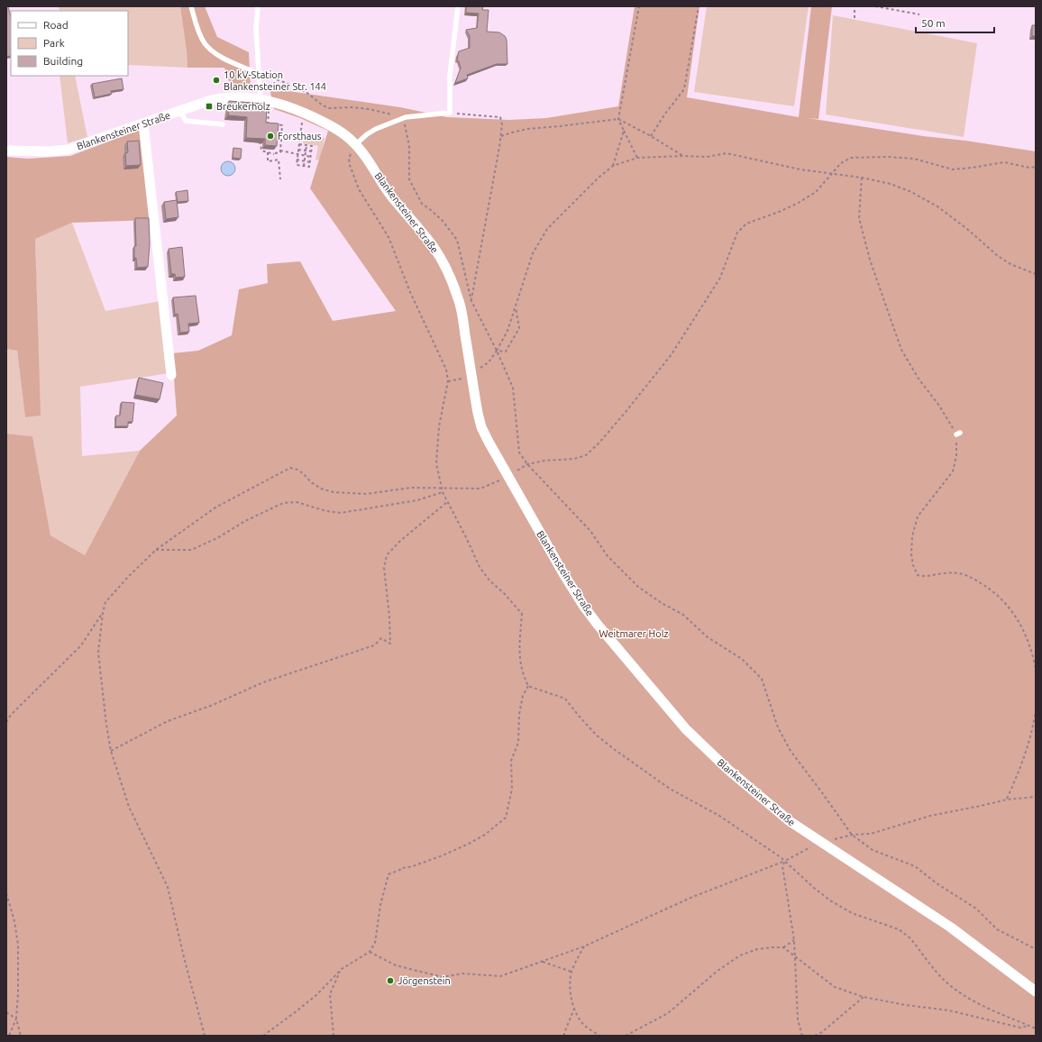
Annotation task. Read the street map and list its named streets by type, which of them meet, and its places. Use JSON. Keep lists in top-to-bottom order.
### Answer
{
  "streets": {
    "street": ["Blankensteiner Straße"]
  },
  "parks": ["Weitmarer Holz"],
  "places": {
    "other": ["10 kV-Station Blankensteiner Str. 144", "Forsthaus", "Jörgenstein"],
    "transit": ["Breukerholz"]
  },
  "legend": ["Road", "Park", "Building"],
  "scale_bar": "50 m"
}
